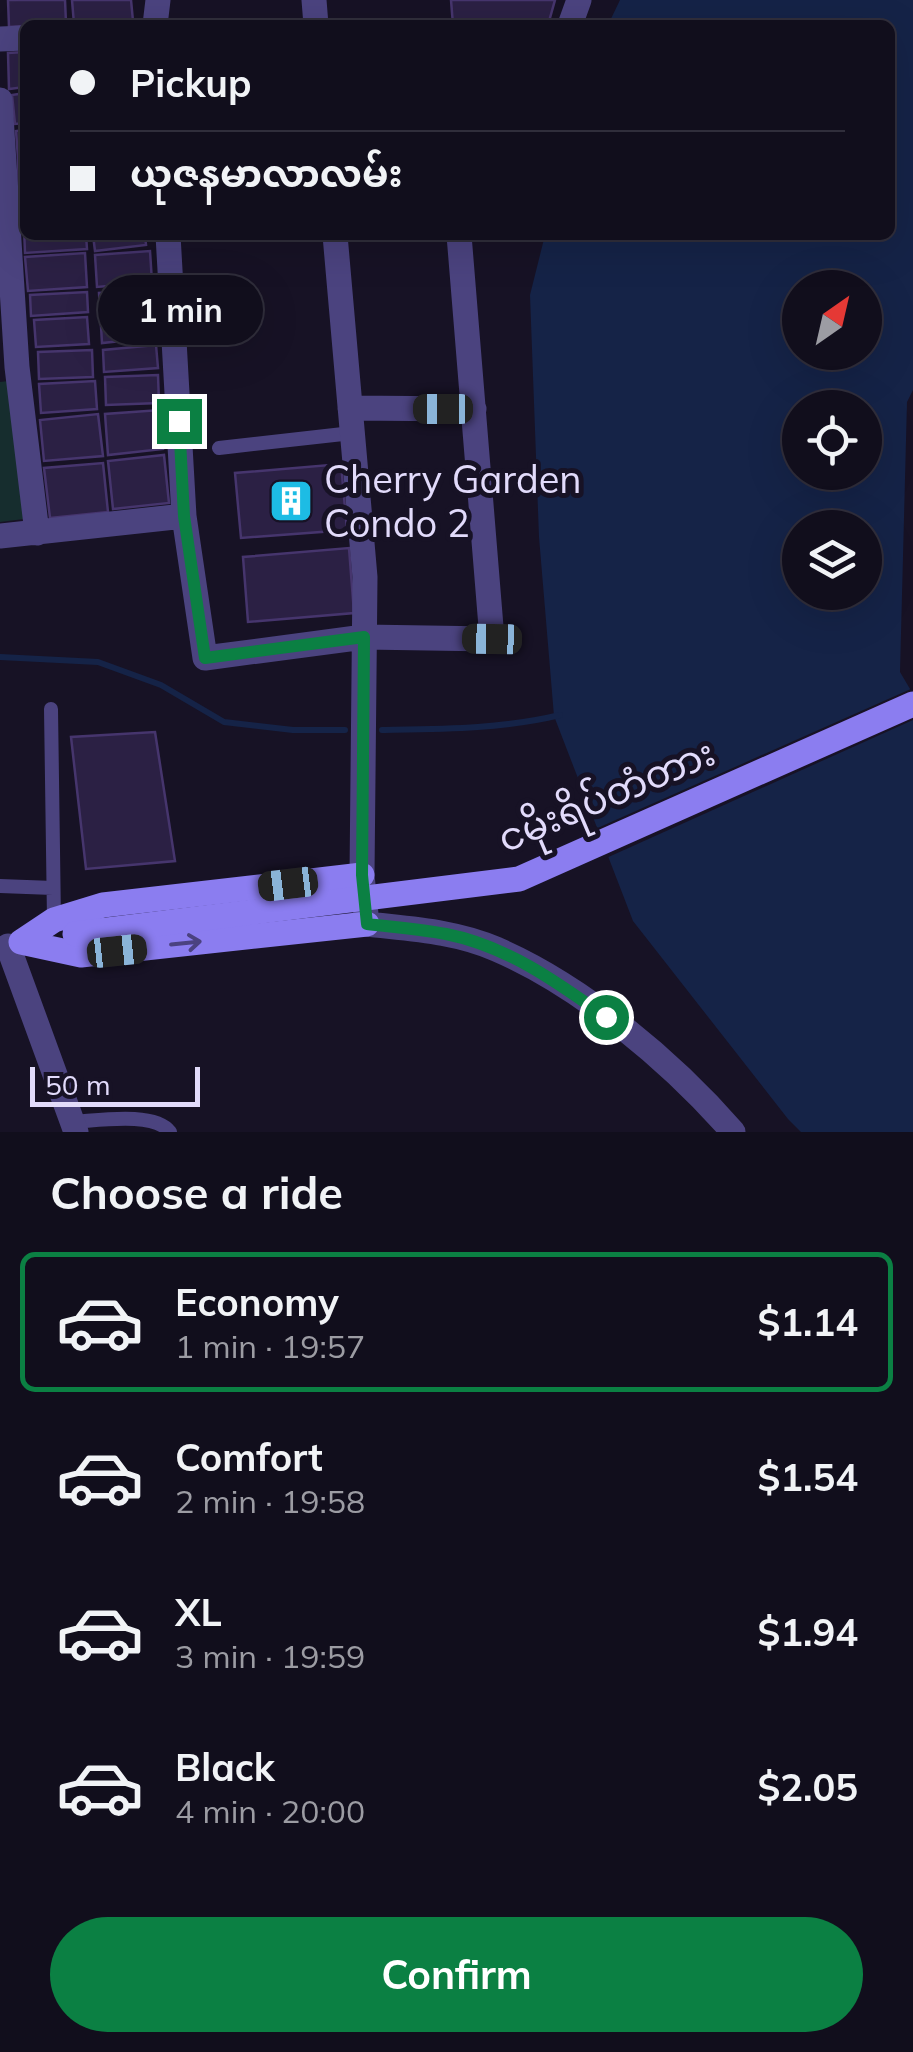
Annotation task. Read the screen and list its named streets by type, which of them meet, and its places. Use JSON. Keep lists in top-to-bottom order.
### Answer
{
  "streets": {
    "main road": ["ငမိုးရိပ်တံတား"]
  },
  "places": {
    "building": ["Cherry Garden Condo 2"]
  },
  "scale_bar": "50 m",
  "north": "top right",
  "page": {
    "banner": ["Pickup", "ယုဇနမာလာလမ်း"],
    "bubble": "1 min",
    "scale": "50 m",
    "heading": "Choose a ride",
    "list": [
      {
        "name": "Economy",
        "note": "1 min · 19:57",
        "value": "$1.14"
      },
      {
        "name": "Comfort",
        "note": "2 min · 19:58",
        "value": "$1.54"
      },
      {
        "name": "XL",
        "note": "3 min · 19:59",
        "value": "$1.94"
      },
      {
        "name": "Black",
        "note": "4 min · 20:00",
        "value": "$2.05"
      }
    ],
    "buttons": "Confirm"
  }
}
